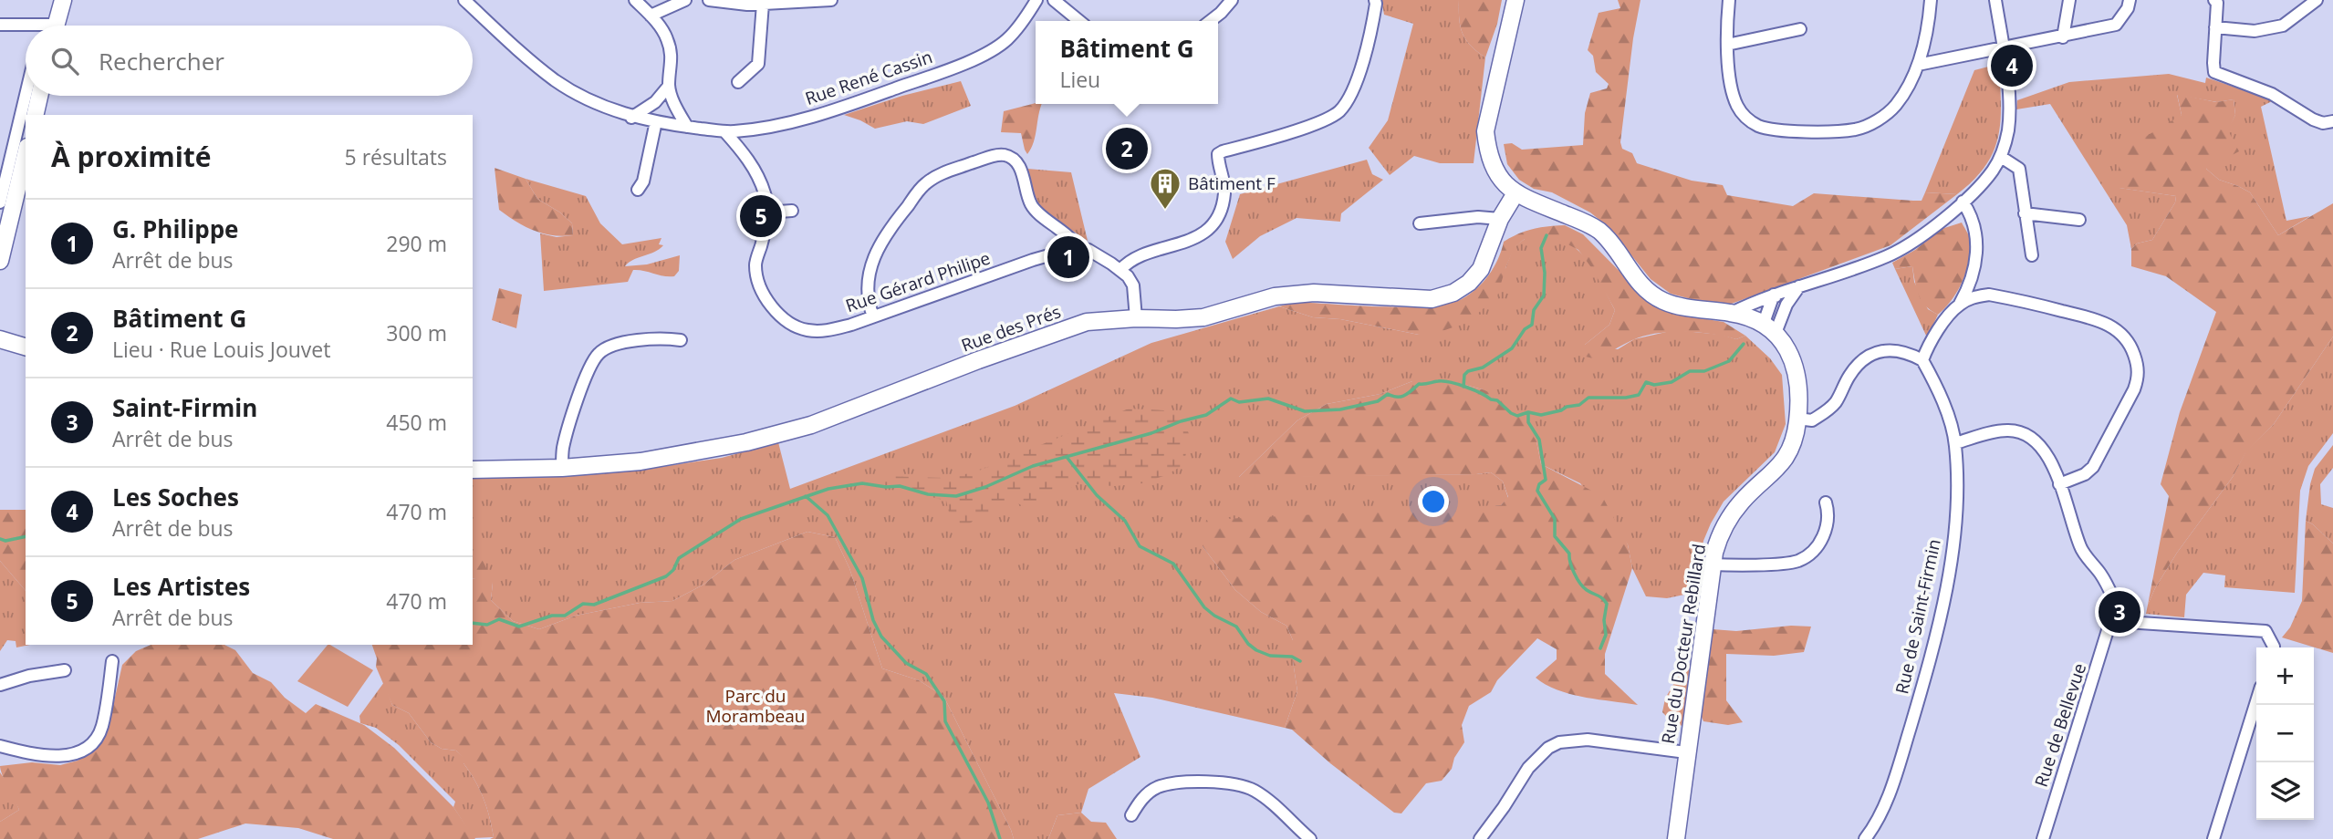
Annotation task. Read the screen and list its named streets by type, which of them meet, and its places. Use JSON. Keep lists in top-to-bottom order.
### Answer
{
  "streets": {
    "main road": ["Rue des Prés", "Rue du Docteur Rebillard"],
    "street": [
      "Rue René Cassin",
      "Rue Gérard Philipe",
      "Rue de Saint-Firmin",
      "Rue de Bellevue"
    ]
  },
  "crossings": [
    ["Rue René Cassin", "Rue Gérard Philipe"]
  ],
  "parks": ["Parc du Morambeau"],
  "places": {
    "building": ["Bâtiment F"]
  },
  "page": {
    "popup": ["Bâtiment G", "Lieu"],
    "search": "Rechercher",
    "pins": [
      "4",
      "2",
      "5",
      "1",
      "3"
    ],
    "heading": ["À proximité", "5 résultats"],
    "list": [
      {
        "mark": "1",
        "name": "G. Philippe",
        "note": "Arrêt de bus",
        "value": "290 m"
      },
      {
        "mark": "2",
        "name": "Bâtiment G",
        "note": "Lieu · Rue Louis Jouvet",
        "value": "300 m"
      },
      {
        "mark": "3",
        "name": "Saint-Firmin",
        "note": "Arrêt de bus",
        "value": "450 m"
      },
      {
        "mark": "4",
        "name": "Les Soches",
        "note": "Arrêt de bus",
        "value": "470 m"
      },
      {
        "mark": "5",
        "name": "Les Artistes",
        "note": "Arrêt de bus",
        "value": "470 m"
      }
    ],
    "map_buttons": ["+", "−"]
  }
}
